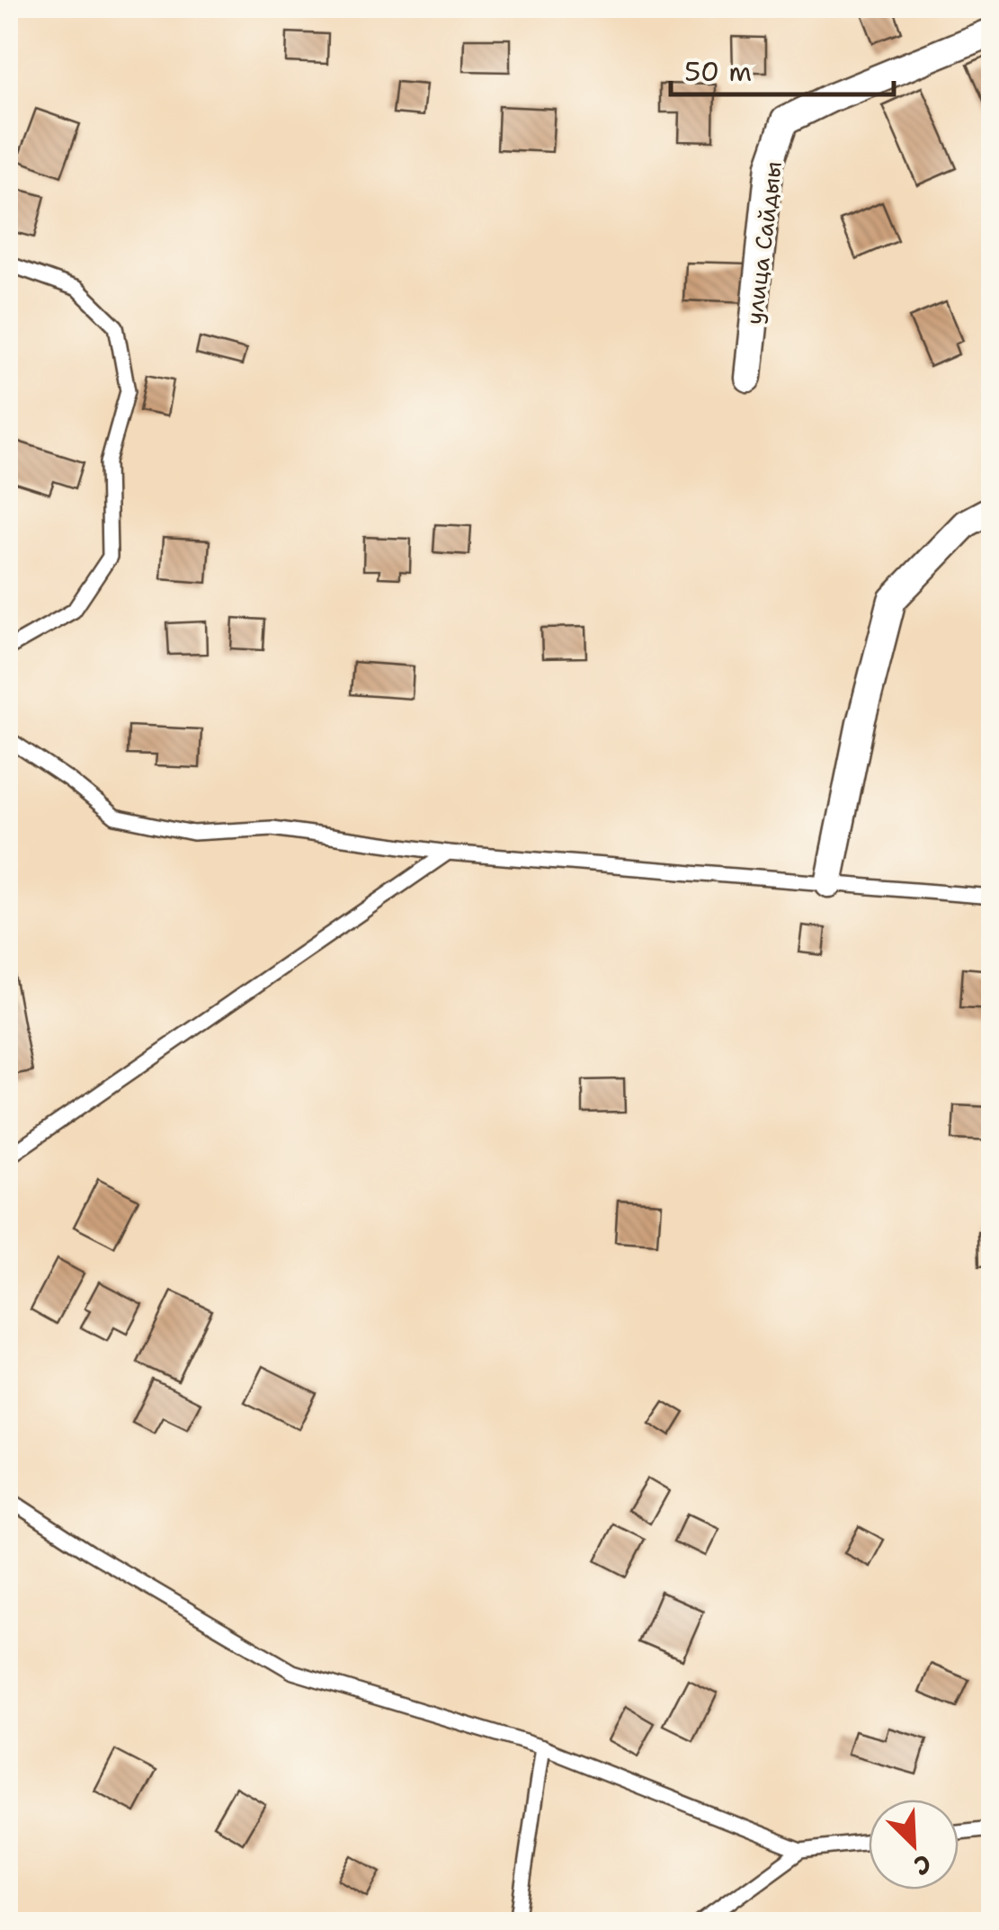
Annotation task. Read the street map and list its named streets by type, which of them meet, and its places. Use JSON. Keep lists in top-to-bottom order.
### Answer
{
  "streets": {
    "street": ["улица Сайдыы"]
  },
  "scale_bar": "50 m",
  "north": "bottom right"
}
